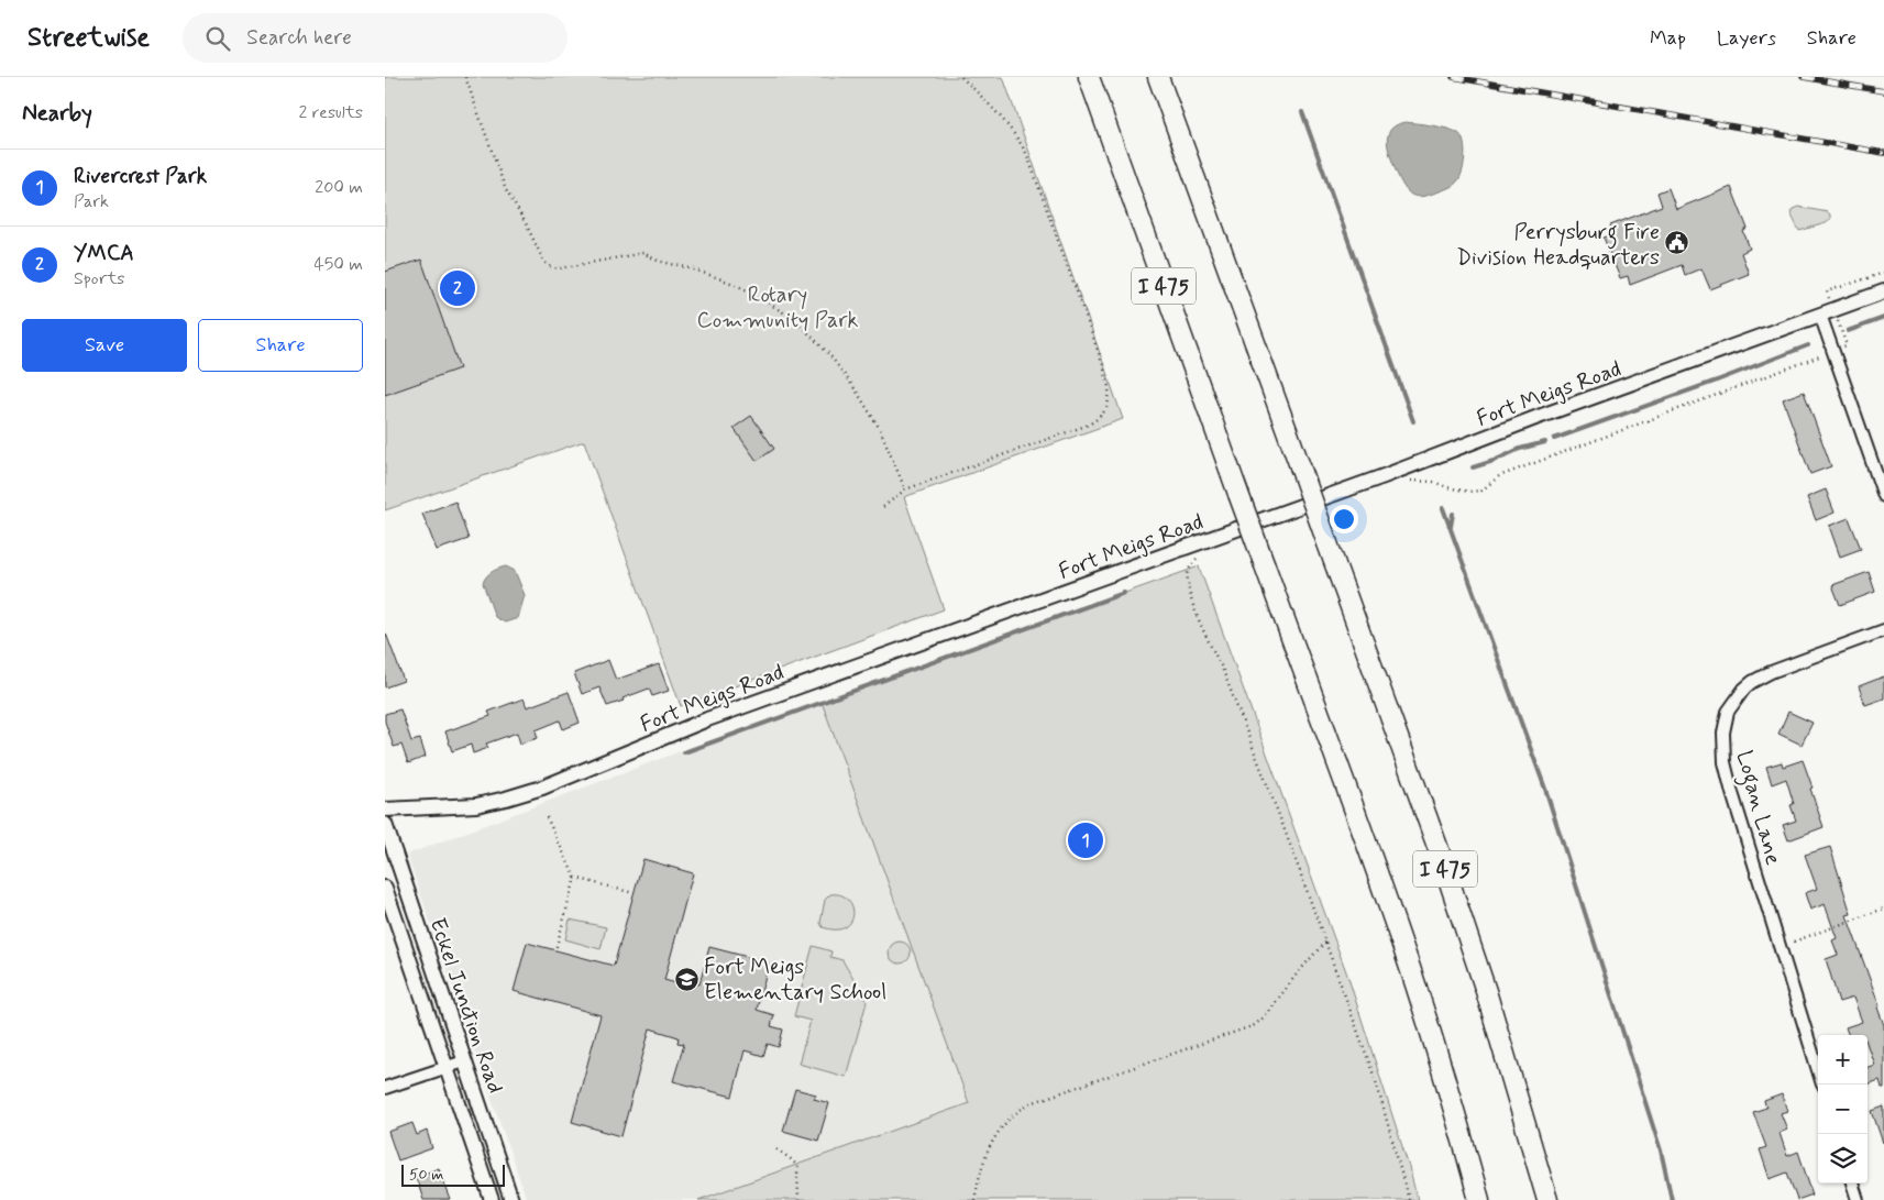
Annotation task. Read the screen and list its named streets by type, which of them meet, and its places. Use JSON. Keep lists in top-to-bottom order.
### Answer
{
  "streets": {
    "highway": ["I 475"],
    "street": ["Fort Meigs Road", "Logan Lane", "Eckel Junction Road"]
  },
  "parks": ["Rotary Community Park"],
  "places": {
    "public building": ["Perrysburg Fire Division Headquarters"],
    "school or university": ["Fort Meigs Elementary School"]
  },
  "scale_bar": "50 m",
  "page": {
    "header": "Streetwise",
    "search": "Search here",
    "nav": ["Map", "Layers", "Share"],
    "heading": ["Nearby", "2 results"],
    "list": [
      {
        "mark": "1",
        "name": "Rivercrest Park",
        "note": "Park",
        "value": "200 m"
      },
      {
        "mark": "2",
        "name": "YMCA",
        "note": "Sports",
        "value": "450 m"
      }
    ],
    "pins": ["2", "1"],
    "buttons": ["Save", "Share"],
    "map_buttons": ["+", "−"],
    "scale": "50 m"
  }
}
